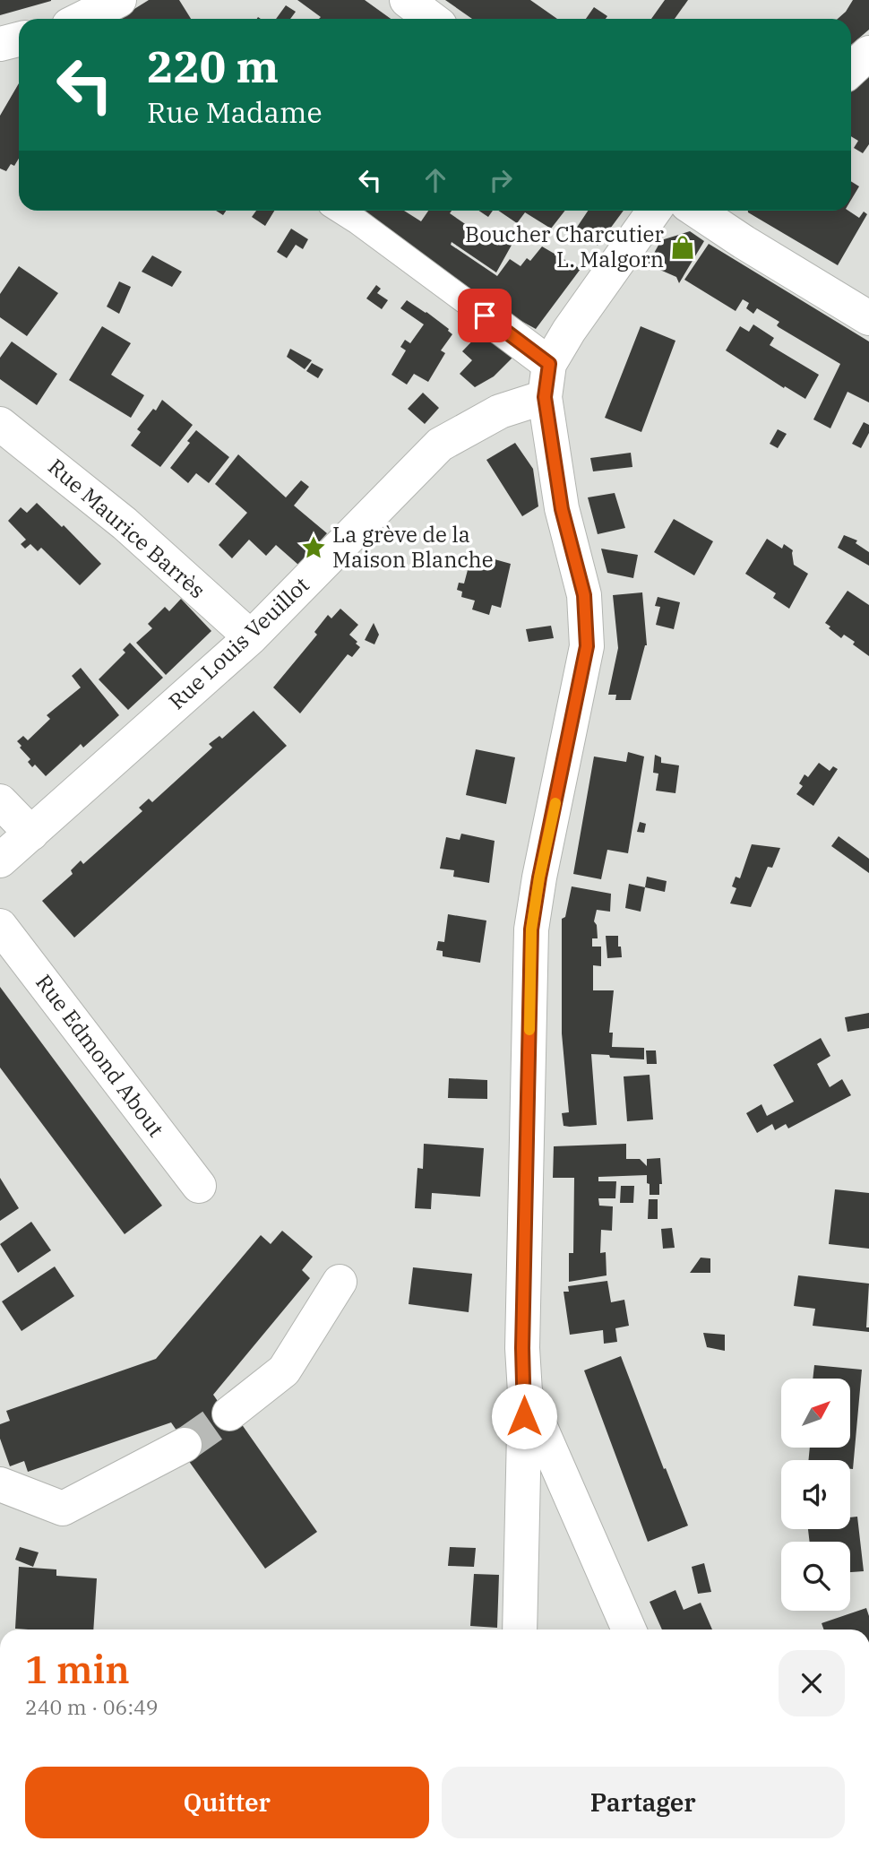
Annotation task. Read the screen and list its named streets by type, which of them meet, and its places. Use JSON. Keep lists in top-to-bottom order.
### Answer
{
  "streets": {
    "street": ["Rue Maurice Barrès", "Rue Louis Veuillot", "Rue Edmond About"]
  },
  "crossings": [
    ["Rue Maurice Barrès", "Rue Louis Veuillot"]
  ],
  "places": {
    "shop": ["Boucher Charcutier L. Malgorn"],
    "place": ["La grève de la Maison Blanche"]
  },
  "north": "top right",
  "page": {
    "turn": ["220 m", "Rue Madame"],
    "heading": ["1 min", "240 m · 06:49"],
    "buttons": ["Quitter", "Partager"]
  }
}
